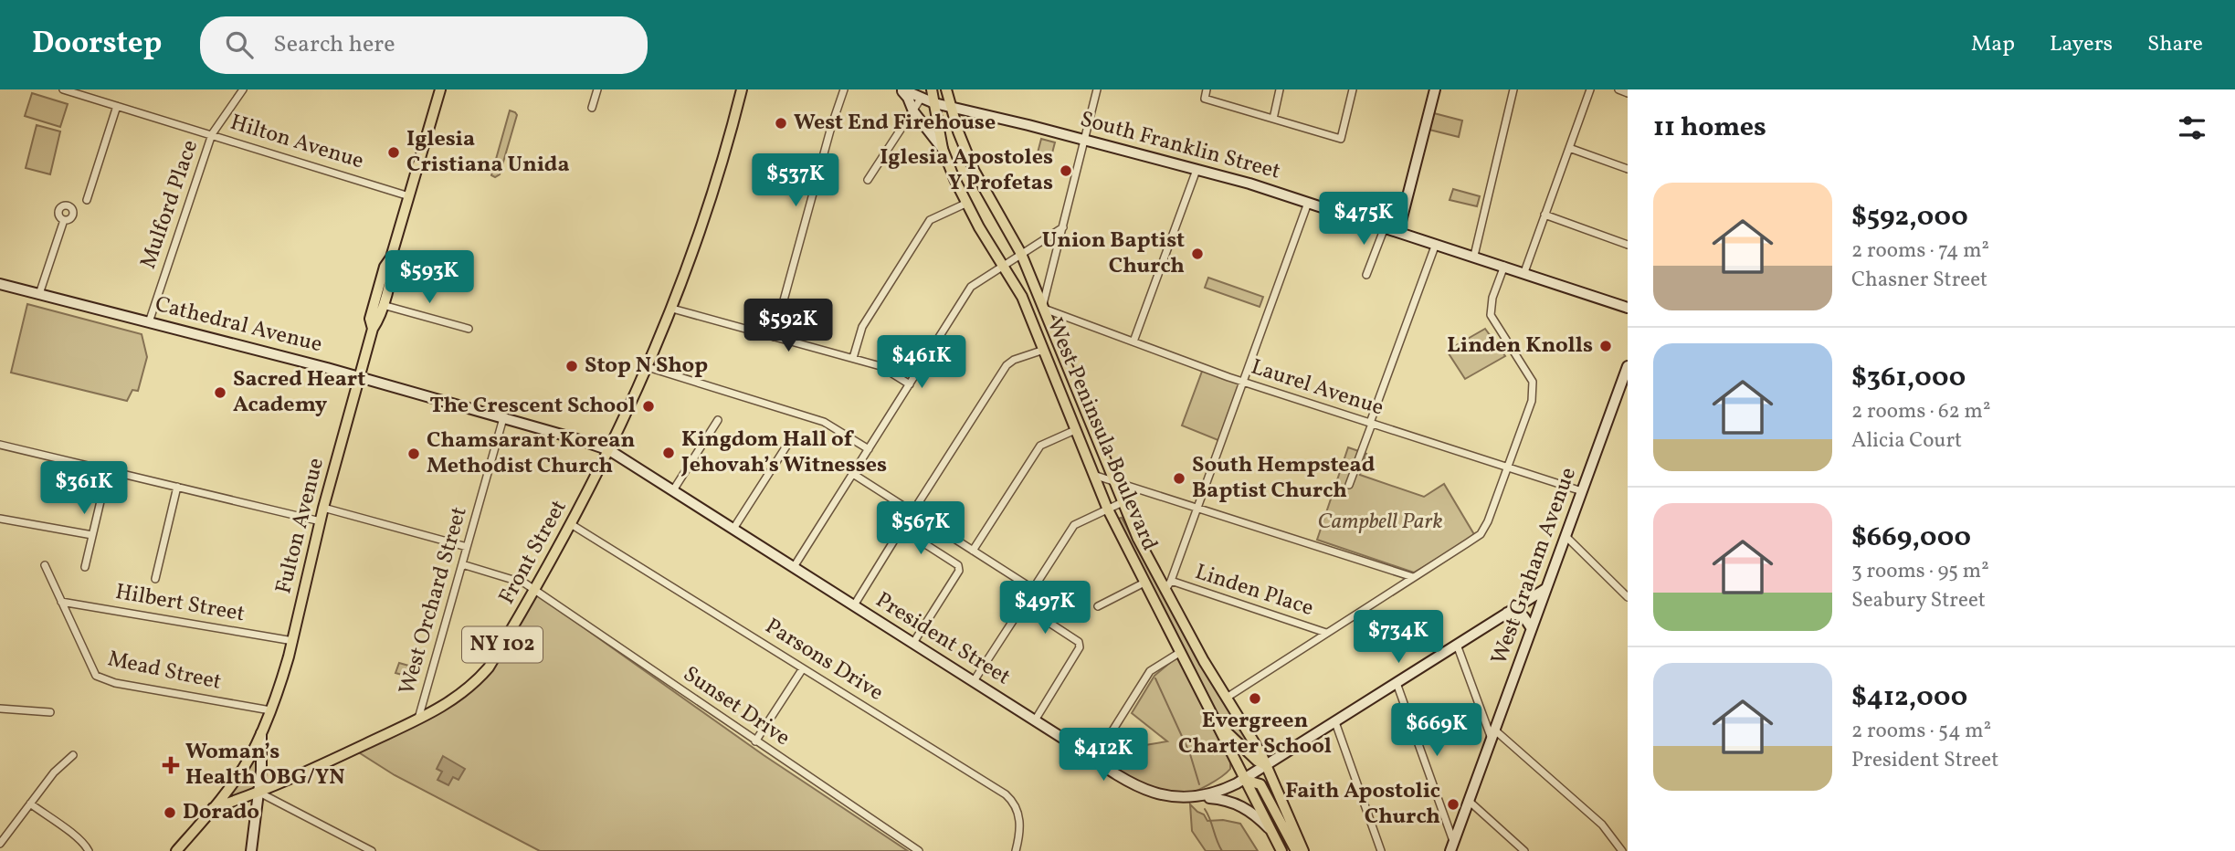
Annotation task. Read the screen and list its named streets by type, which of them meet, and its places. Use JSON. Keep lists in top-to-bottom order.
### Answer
{
  "streets": {
    "main road": [
      "West Peninsula Boulevard",
      "Fulton Avenue",
      "Front Street",
      "NY 102"
    ],
    "street": [
      "Hilton Avenue",
      "South Franklin Street",
      "Mulford Place",
      "Cathedral Avenue",
      "Laurel Avenue",
      "West Graham Avenue",
      "Linden Place",
      "West Orchard Street",
      "Hilbert Street",
      "President Street",
      "Parsons Drive",
      "Mead Street",
      "Sunset Drive"
    ]
  },
  "crossings": [
    ["Hilton Avenue", "Mulford Place"],
    ["Hilton Avenue", "Fulton Avenue"],
    ["South Franklin Street", "West Peninsula Boulevard"],
    ["Mulford Place", "Cathedral Avenue"],
    ["Cathedral Avenue", "Fulton Avenue"],
    ["Cathedral Avenue", "Front Street"],
    ["Cathedral Avenue", "West Orchard Street"],
    ["Cathedral Avenue", "President Street"],
    ["Laurel Avenue", "West Peninsula Boulevard"],
    ["Laurel Avenue", "West Graham Avenue"],
    ["West Peninsula Boulevard", "President Street"],
    ["Fulton Avenue", "Front Street"],
    ["Fulton Avenue", "Hilbert Street"],
    ["Fulton Avenue", "Mead Street"],
    ["Front Street", "West Orchard Street"],
    ["Front Street", "President Street"],
    ["Front Street", "Parsons Drive"],
    ["Front Street", "Sunset Drive"],
    ["West Graham Avenue", "President Street"],
    ["West Orchard Street", "Sunset Drive"],
    ["Hilbert Street", "Mead Street"]
  ],
  "parks": ["Campbell Park"],
  "places": {
    "other": [
      "West End Firehouse",
      "Iglesia Cristiana Unida",
      "Iglesia Apostoles Y Profetas",
      "Union Baptist Church",
      "Linden Knolls",
      "Stop N Shop",
      "Sacred Heart Academy",
      "The Crescent School",
      "Kingdom Hall of Jehovah’s Witnesses",
      "Chamsarant Korean Methodist Church",
      "South Hempstead Baptist Church",
      "Evergreen Charter School",
      "Faith Apostolic Church",
      "Dorado"
    ],
    "health": ["Woman’s Health OBG/YN"]
  },
  "page": {
    "header": "Doorstep",
    "search": "Search here",
    "nav": ["Map", "Layers", "Share"],
    "heading": "11 homes",
    "price": [
      "$537K",
      "$475K",
      "$593K",
      "$592K",
      "$461K",
      "$361K",
      "$567K",
      "$497K",
      "$734K",
      "$669K",
      "$412K"
    ],
    "list": [
      {
        "name": "$592,000",
        "note": "2 rooms · 74 m² · Chasner Street"
      },
      {
        "name": "$361,000",
        "note": "2 rooms · 62 m² · Alicia Court"
      },
      {
        "name": "$669,000",
        "note": "3 rooms · 95 m² · Seabury Street"
      },
      {
        "name": "$412,000",
        "note": "2 rooms · 54 m² · President Street"
      }
    ]
  }
}
